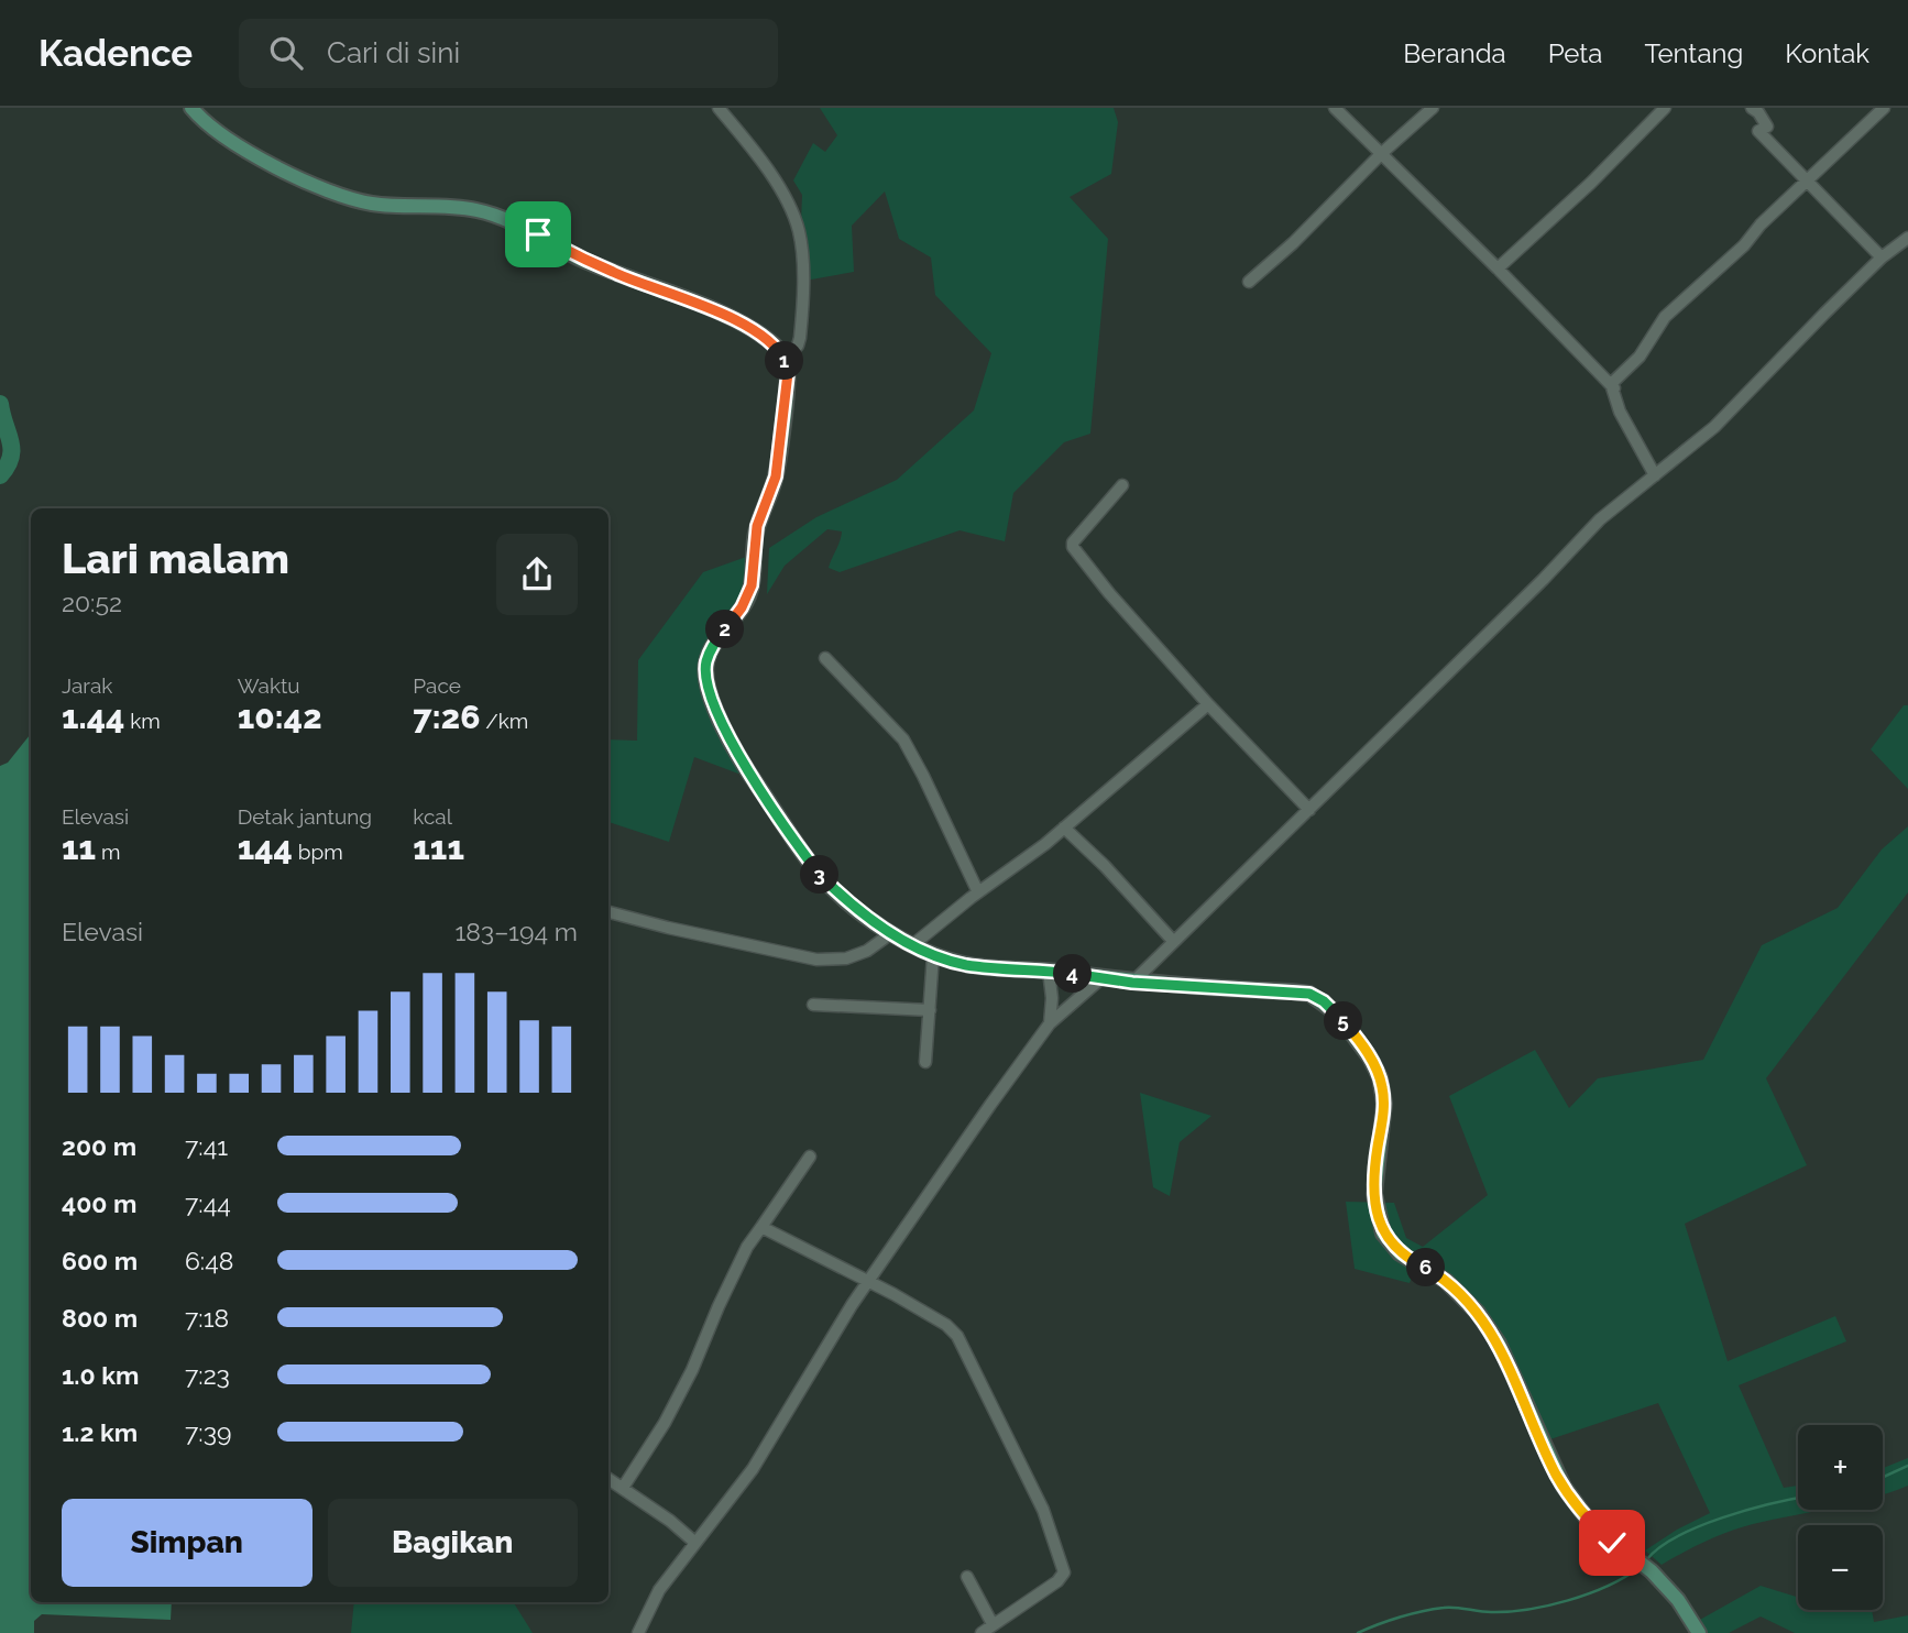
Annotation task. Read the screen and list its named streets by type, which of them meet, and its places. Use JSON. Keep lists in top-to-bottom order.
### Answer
{
  "page": {
    "header": "Kadence",
    "search": "Cari di sini",
    "nav": [
      "Beranda",
      "Peta",
      "Tentang",
      "Kontak"
    ],
    "pins": [
      "1",
      "2",
      "3",
      "4",
      "5",
      "6"
    ],
    "heading": ["Lari malam", "20:52"],
    "stats": [
      ["Jarak", "1.44 km"],
      ["Waktu", "10:42"],
      ["Pace", "7:26 /km"],
      ["Elevasi", "11 m"],
      ["Detak jantung", "144 bpm"],
      ["kcal", "111"]
    ],
    "chart": ["Elevasi", "183–194 m"],
    "list": [
      {
        "name": "200 m",
        "note": "7:41"
      },
      {
        "name": "400 m",
        "note": "7:44"
      },
      {
        "name": "600 m",
        "note": "6:48"
      },
      {
        "name": "800 m",
        "note": "7:18"
      },
      {
        "name": "1.0 km",
        "note": "7:23"
      },
      {
        "name": "1.2 km",
        "note": "7:39"
      }
    ],
    "map_buttons": ["+", "−"],
    "buttons": ["Simpan", "Bagikan"]
  }
}
